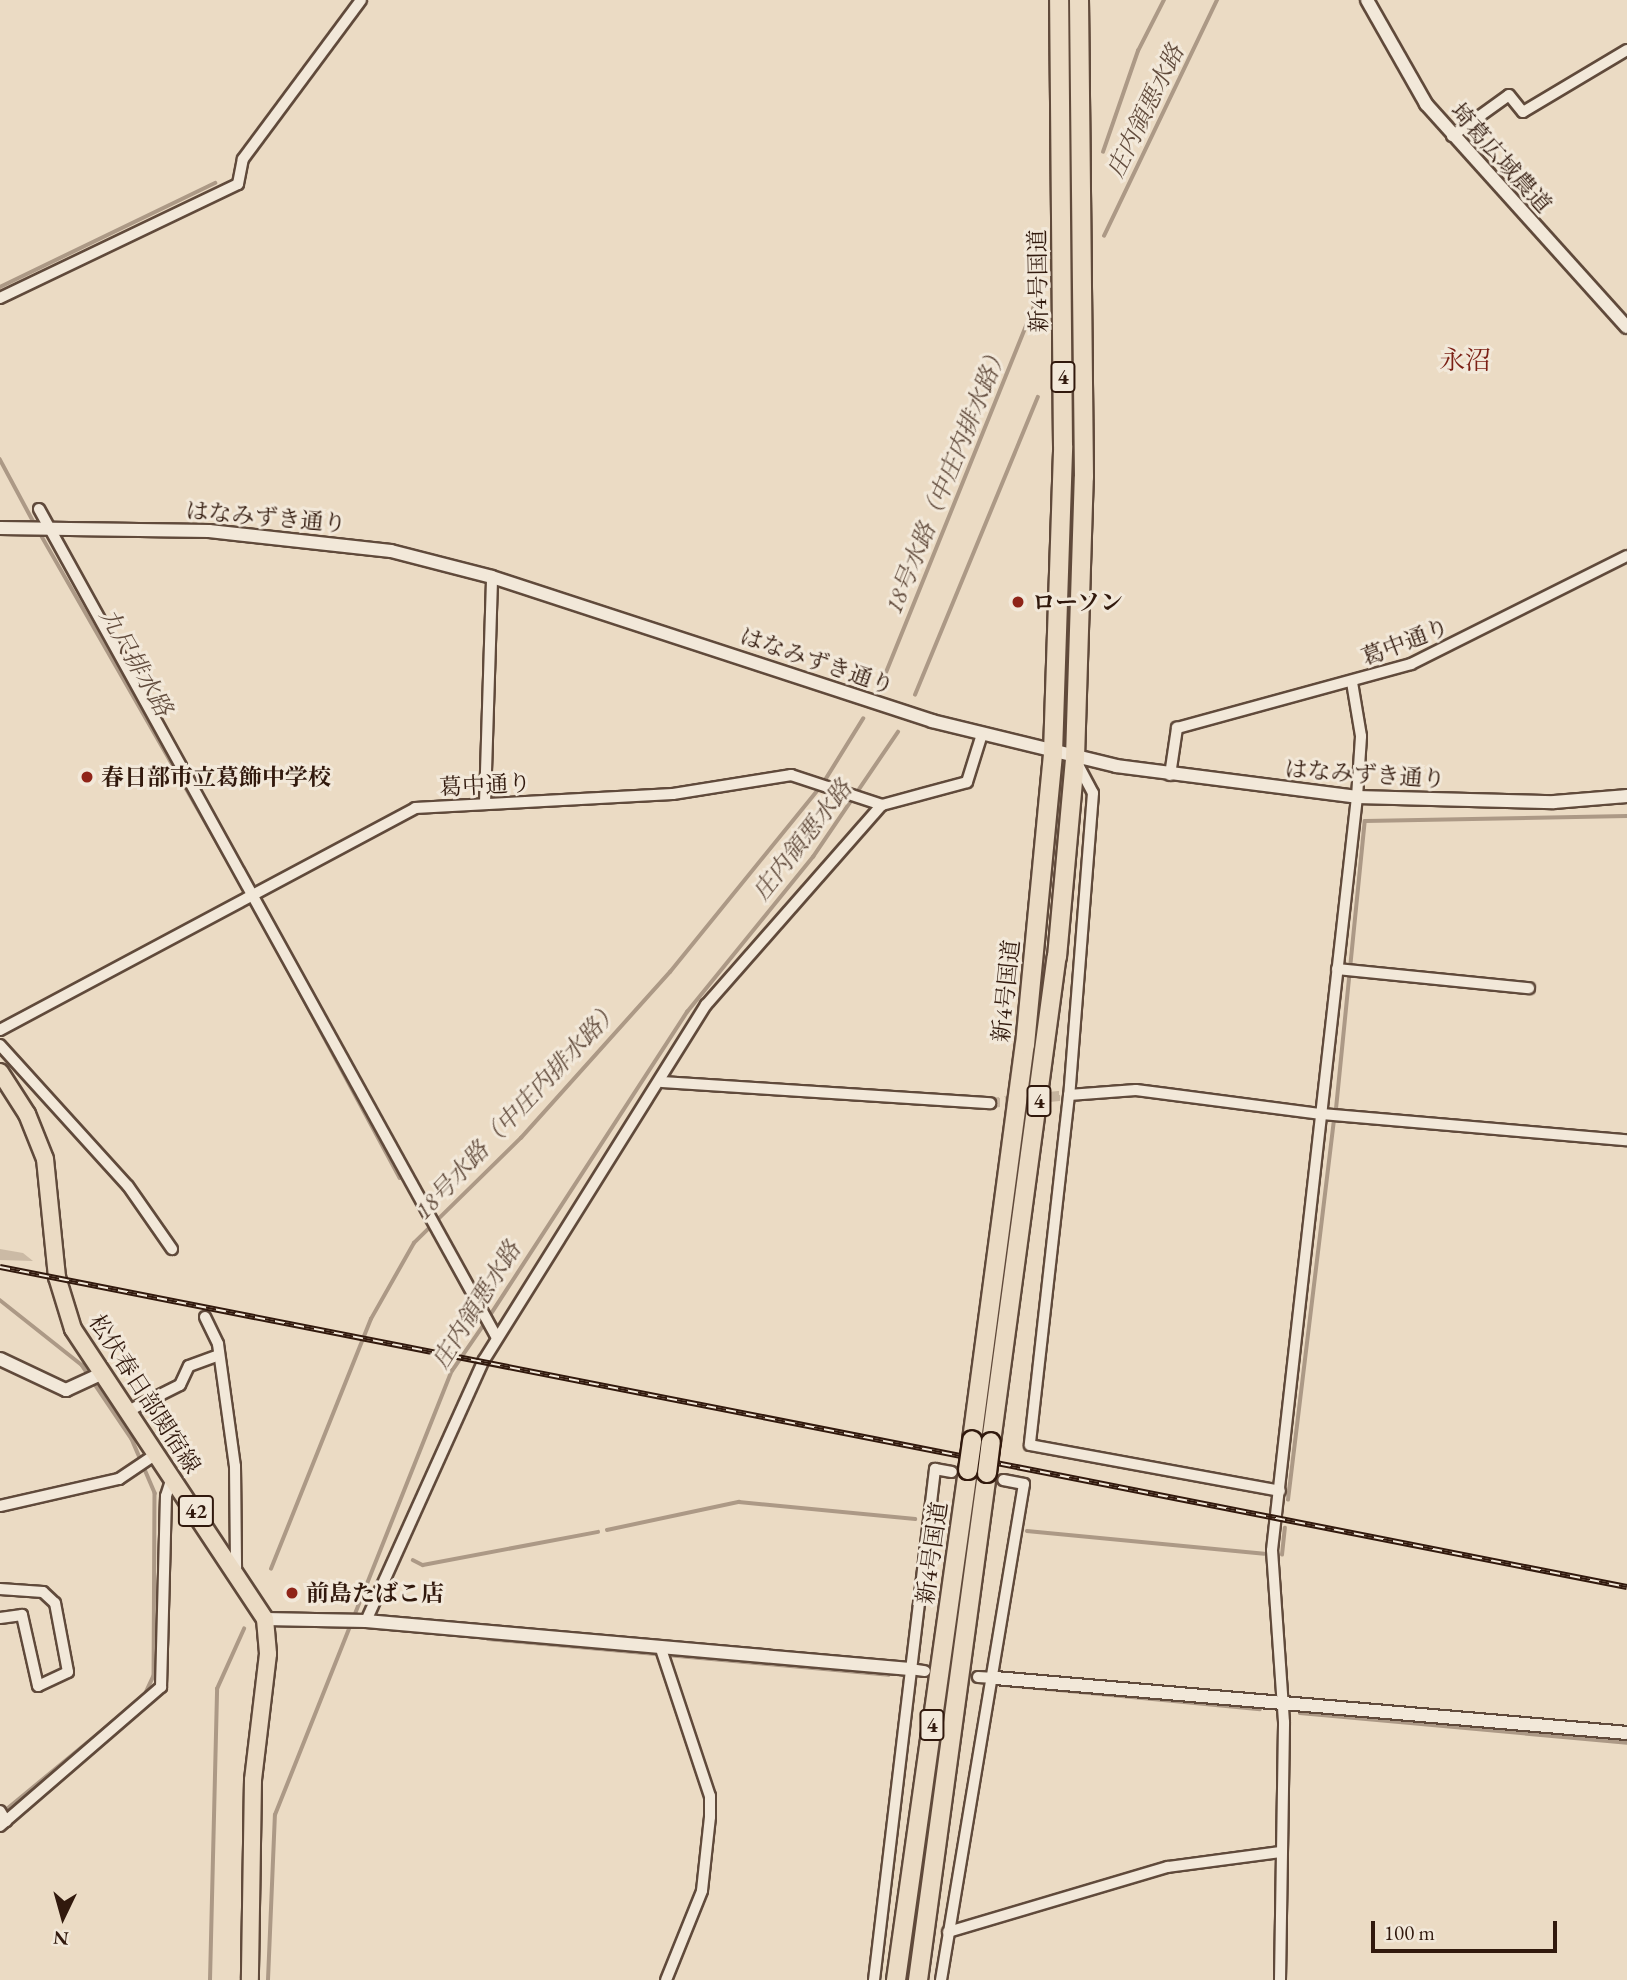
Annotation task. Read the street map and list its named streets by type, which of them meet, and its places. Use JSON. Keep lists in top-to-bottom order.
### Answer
{
  "streets": {
    "highway": ["新4号国道", "4"],
    "main road": ["松伏春日部関宿線", "42"],
    "street": ["埼葛広域農道", "はなみずき通り", "葛中通り"]
  },
  "crossings": [
    ["新4号国道", "はなみずき通り"],
    ["はなみずき通り", "葛中通り"]
  ],
  "districts": ["永沼"],
  "water": ["庄内領悪水路", "18号水路（中庄内排水路）", "九尺排水路"],
  "places": ["ローソン", "春日部市立葛飾中学校", "前島たばこ店"],
  "scale_bar": "100 m",
  "north": "bottom"
}
